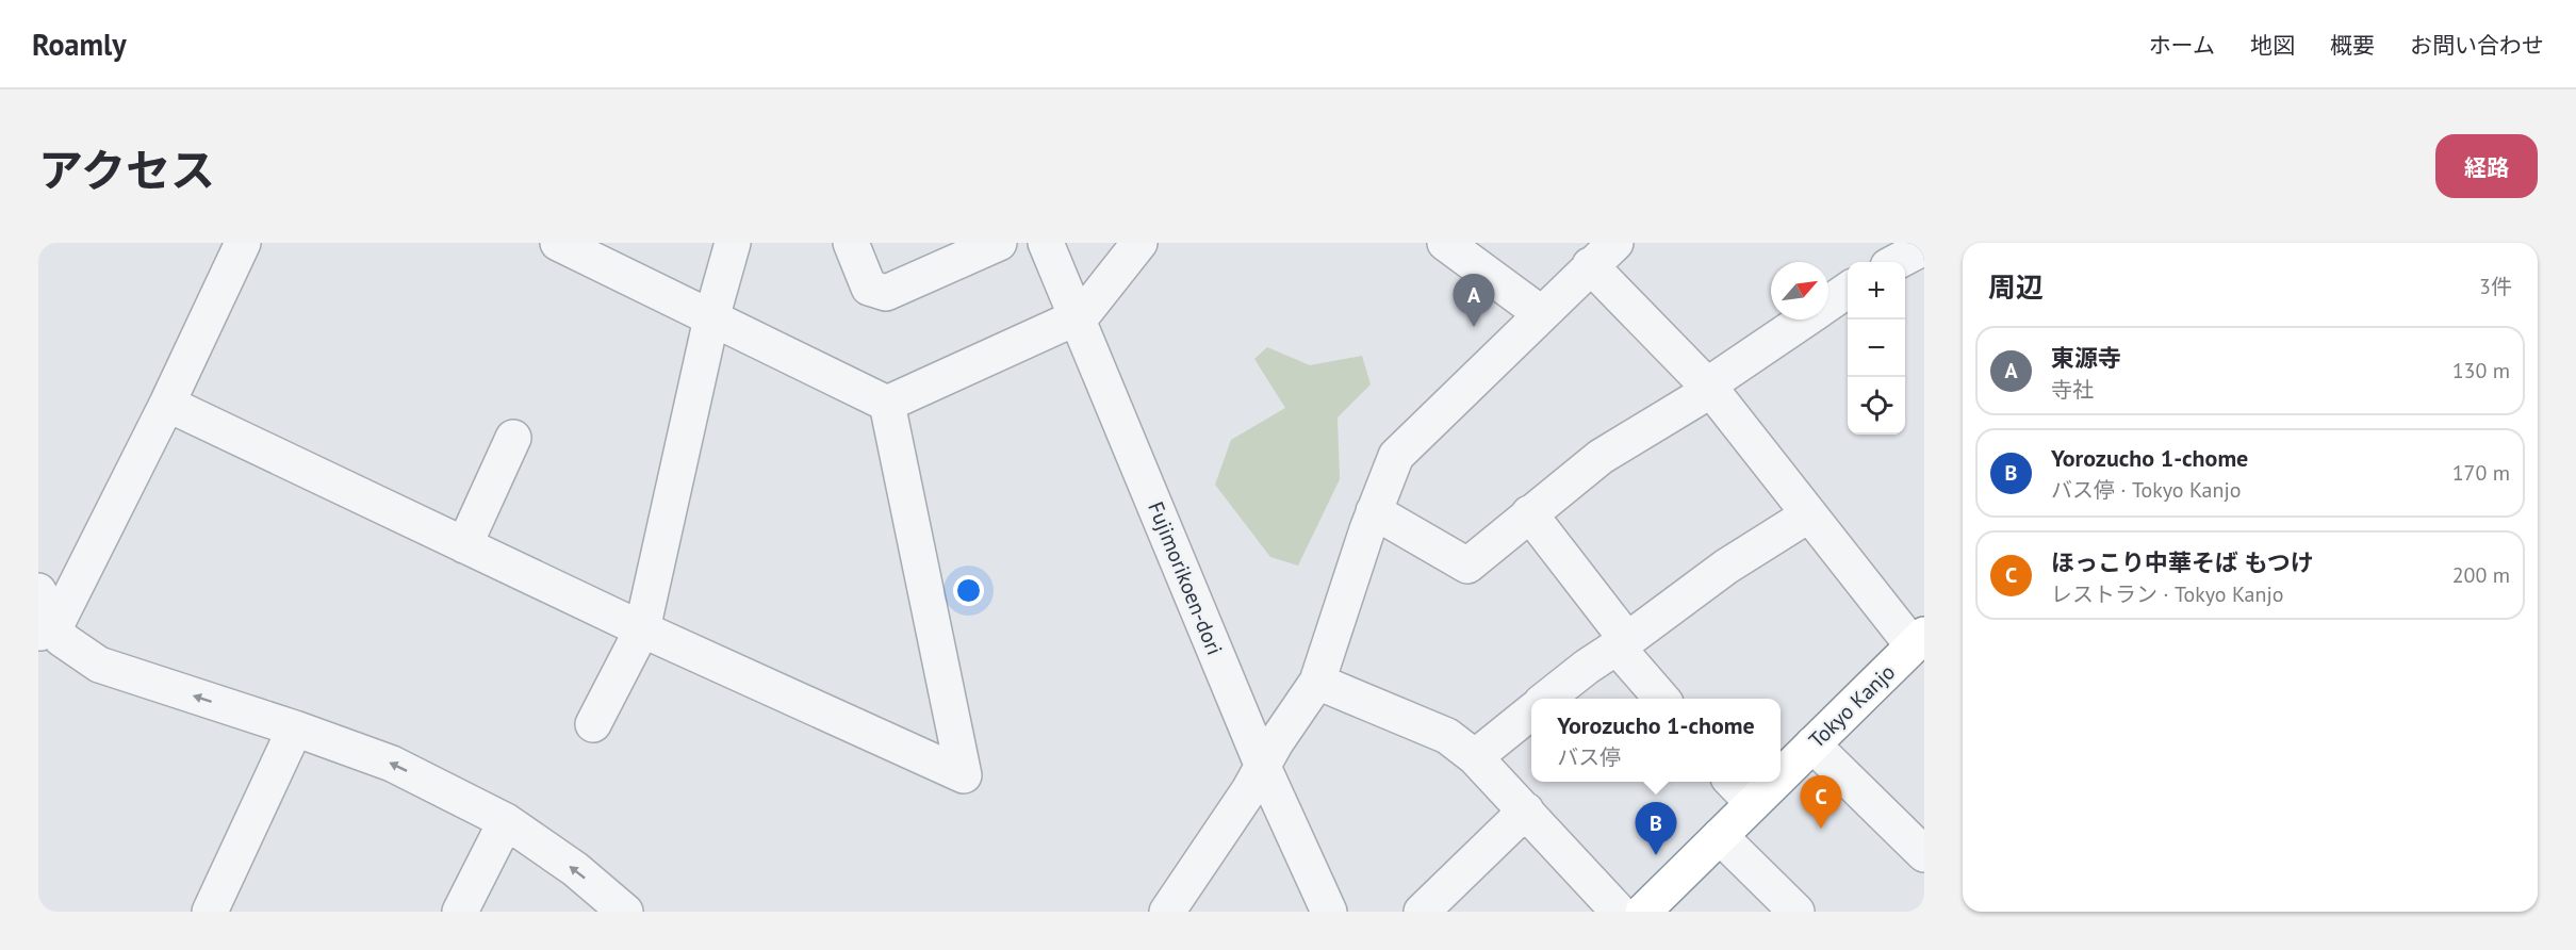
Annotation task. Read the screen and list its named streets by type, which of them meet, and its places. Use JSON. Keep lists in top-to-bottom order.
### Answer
{
  "streets": {
    "highway": ["Tokyo Kanjo"],
    "street": ["Fujimorikoen-dori"]
  },
  "north": "top right",
  "page": {
    "header": "Roamly",
    "nav": [
      "ホーム",
      "地図",
      "概要",
      "お問い合わせ"
    ],
    "title": "アクセス",
    "buttons": "経路",
    "heading": ["周辺", "3件"],
    "map_buttons": ["+", "−"],
    "pins": ["A", "C", "B"],
    "list": [
      {
        "mark": "A",
        "name": "東源寺",
        "note": "寺社",
        "value": "130 m"
      },
      {
        "mark": "B",
        "name": "Yorozucho 1-chome",
        "note": "バス停 · Tokyo Kanjo",
        "value": "170 m"
      },
      {
        "mark": "C",
        "name": "ほっこり中華そば もつけ",
        "note": "レストラン · Tokyo Kanjo",
        "value": "200 m"
      }
    ],
    "popup": ["Yorozucho 1-chome", "バス停"]
  }
}
